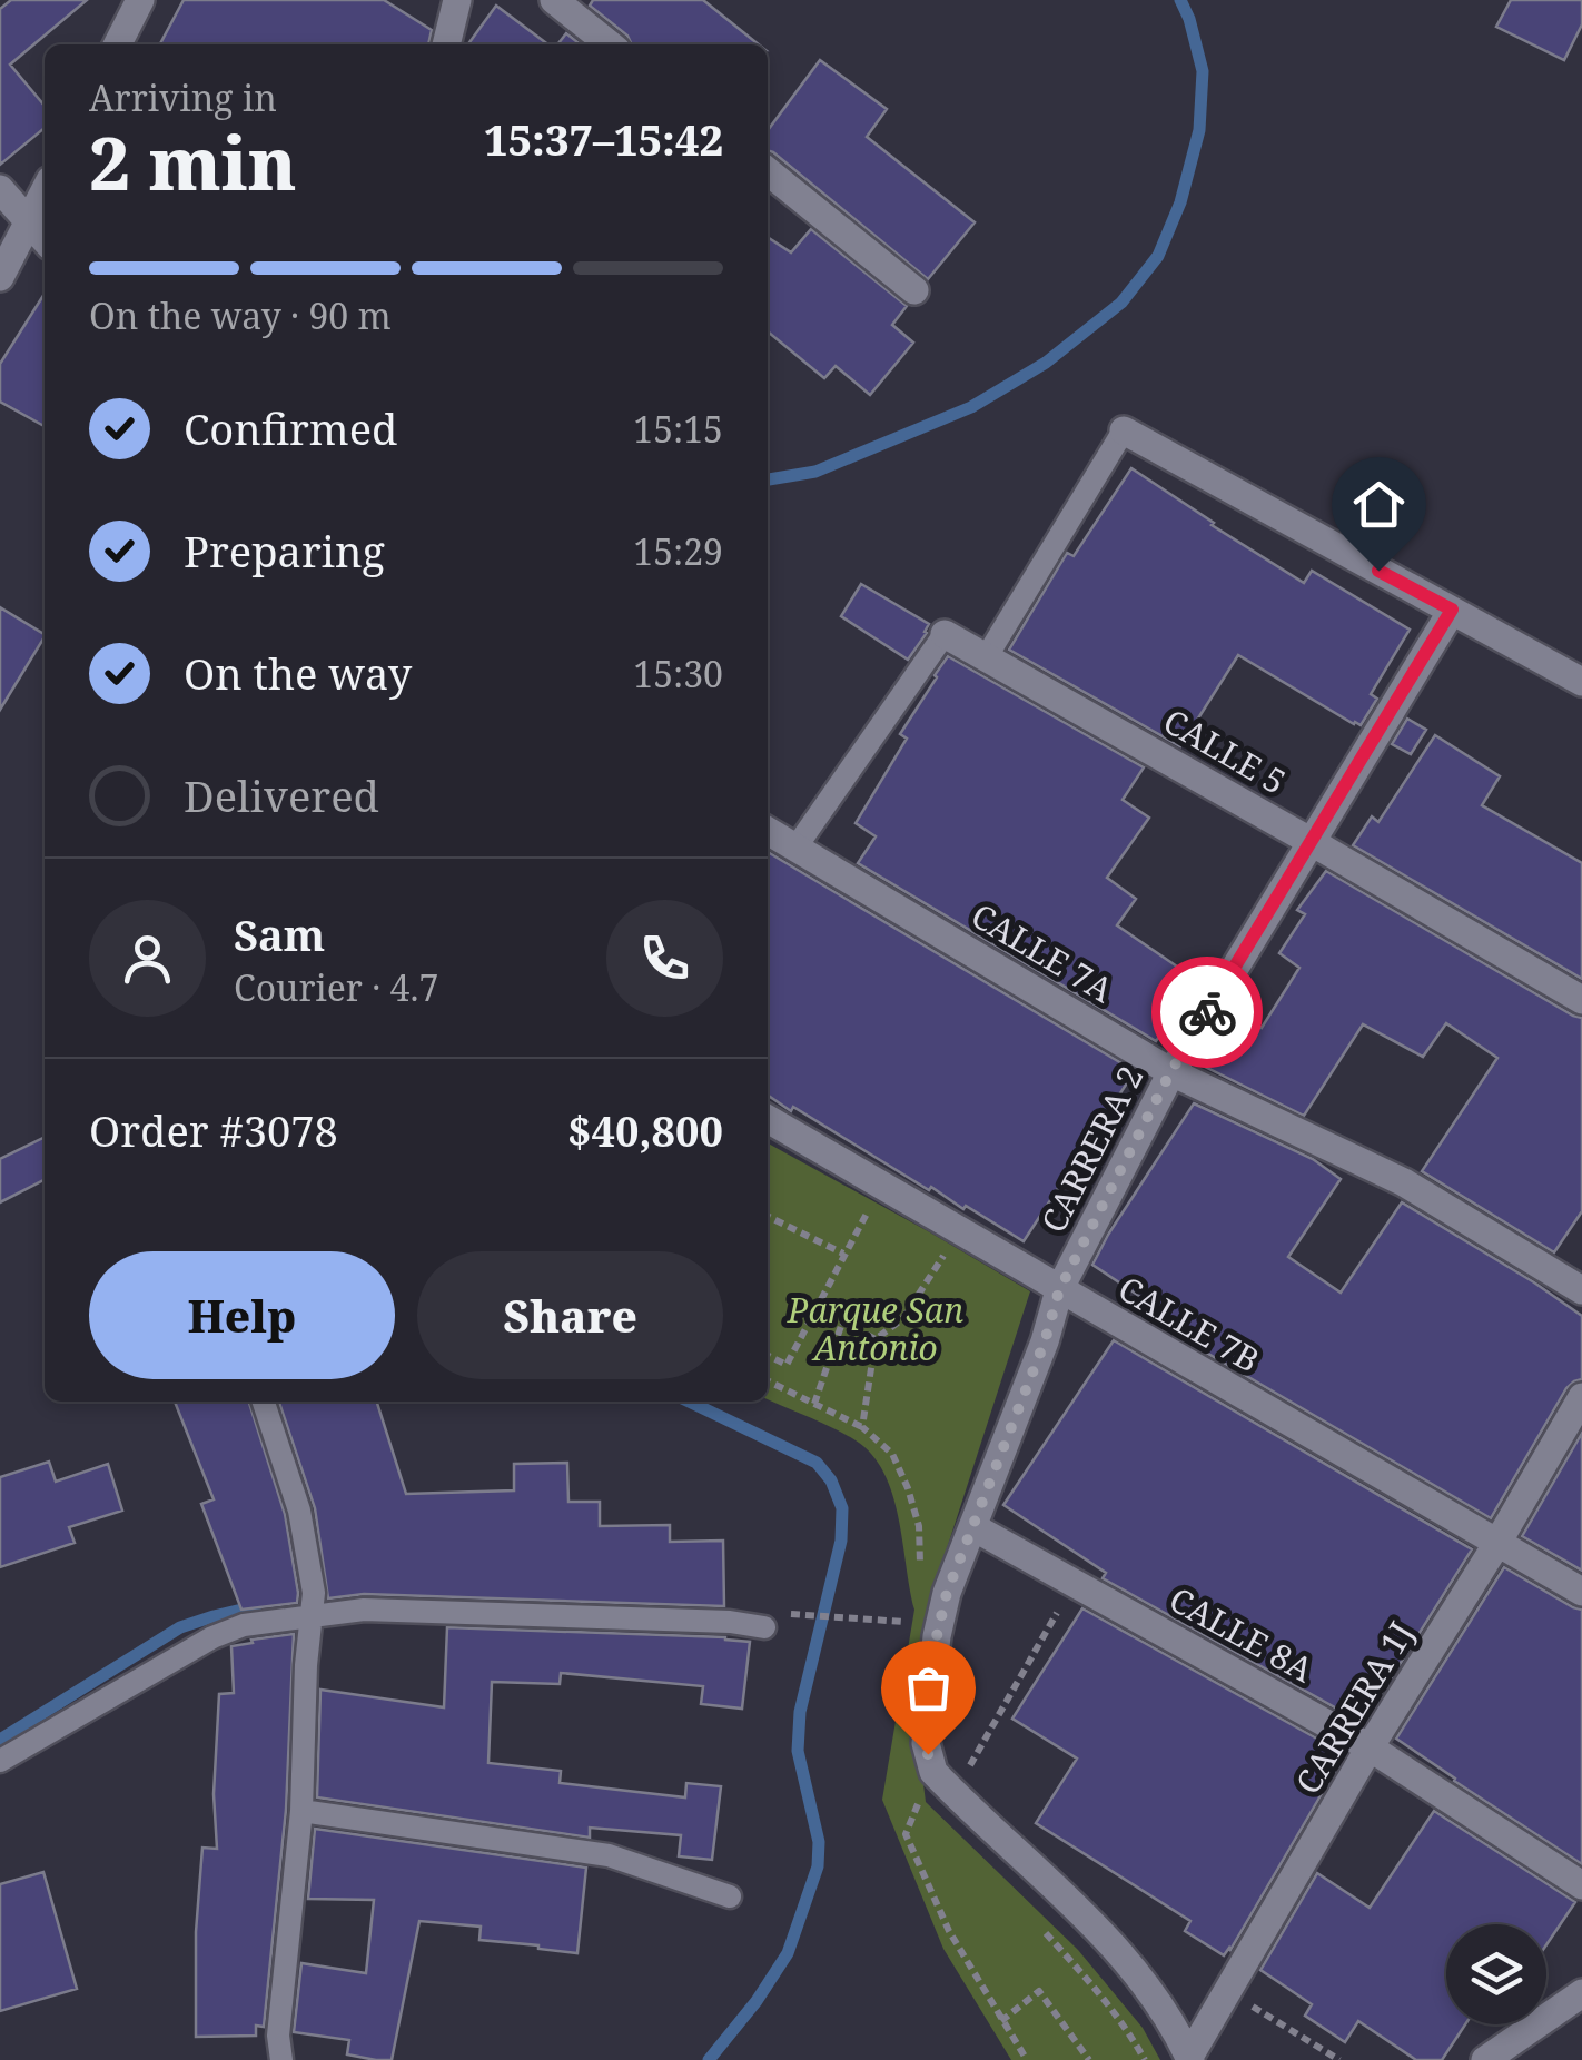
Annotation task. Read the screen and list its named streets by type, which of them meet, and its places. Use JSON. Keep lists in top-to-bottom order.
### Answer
{
  "streets": {
    "street": [
      "CALLE 5",
      "CALLE 7A",
      "CARRERA 2",
      "CALLE 7B",
      "CALLE 8A",
      "CARRERA 1J"
    ]
  },
  "crossings": [
    ["CALLE 5", "CARRERA 2"],
    ["CALLE 7A", "CARRERA 2"],
    ["CARRERA 2", "CALLE 7B"],
    ["CARRERA 2", "CALLE 8A"],
    ["CALLE 7B", "CARRERA 1J"],
    ["CALLE 8A", "CARRERA 1J"]
  ],
  "parks": ["Parque San Antonio"],
  "page": {
    "heading": ["2 min", "Arriving in", "15:37–15:42"],
    "panel": [
      "Sam",
      "Courier · 4.7",
      "Order #3078",
      "$40,800"
    ],
    "bar": "On the way · 90 m",
    "list": [
      ["Confirmed", "15:15"],
      ["Preparing", "15:29"],
      ["On the way", "15:30"],
      "Delivered"
    ],
    "buttons": ["Help", "Share"]
  }
}
